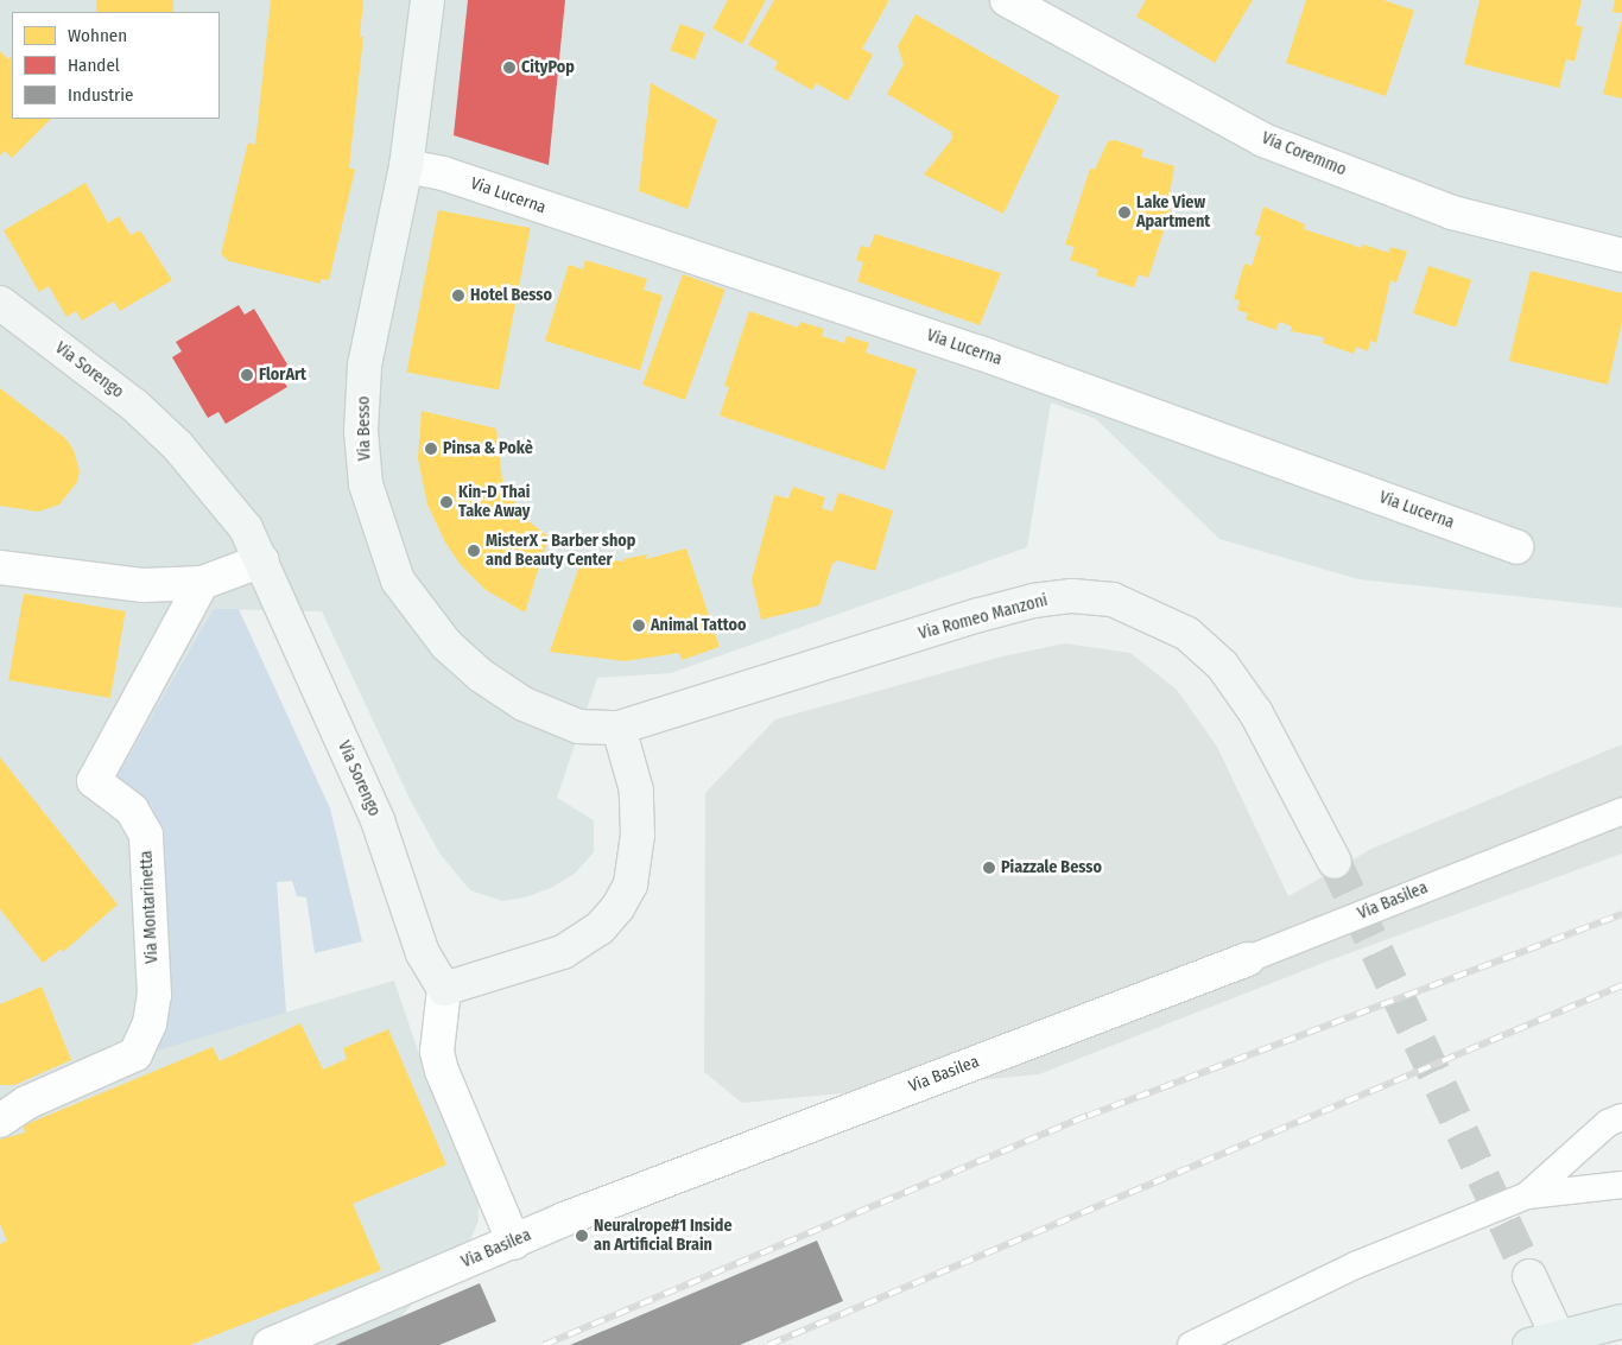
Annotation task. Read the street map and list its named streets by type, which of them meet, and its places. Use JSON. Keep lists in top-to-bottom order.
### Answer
{
  "streets": {
    "main road": ["Via Sorengo", "Via Besso", "Via Romeo Manzoni"],
    "street": [
      "Via Coremmo",
      "Via Lucerna",
      "Via Basilea",
      "Via Montarinetta"
    ]
  },
  "crossings": [
    ["Via Lucerna", "Via Besso"],
    ["Via Besso", "Via Romeo Manzoni"]
  ],
  "places": [
    "CityPop",
    "Lake View Apartment",
    "Hotel Besso",
    "FlorArt",
    "Pinsa & Pokè",
    "Kin-D Thai Take Away",
    "MisterX - Barber shop and Beauty Center",
    "Animal Tattoo",
    "Piazzale Besso",
    "Neuralrope#1 Inside an Artificial Brain"
  ],
  "legend": ["Wohnen", "Handel", "Industrie"]
}
